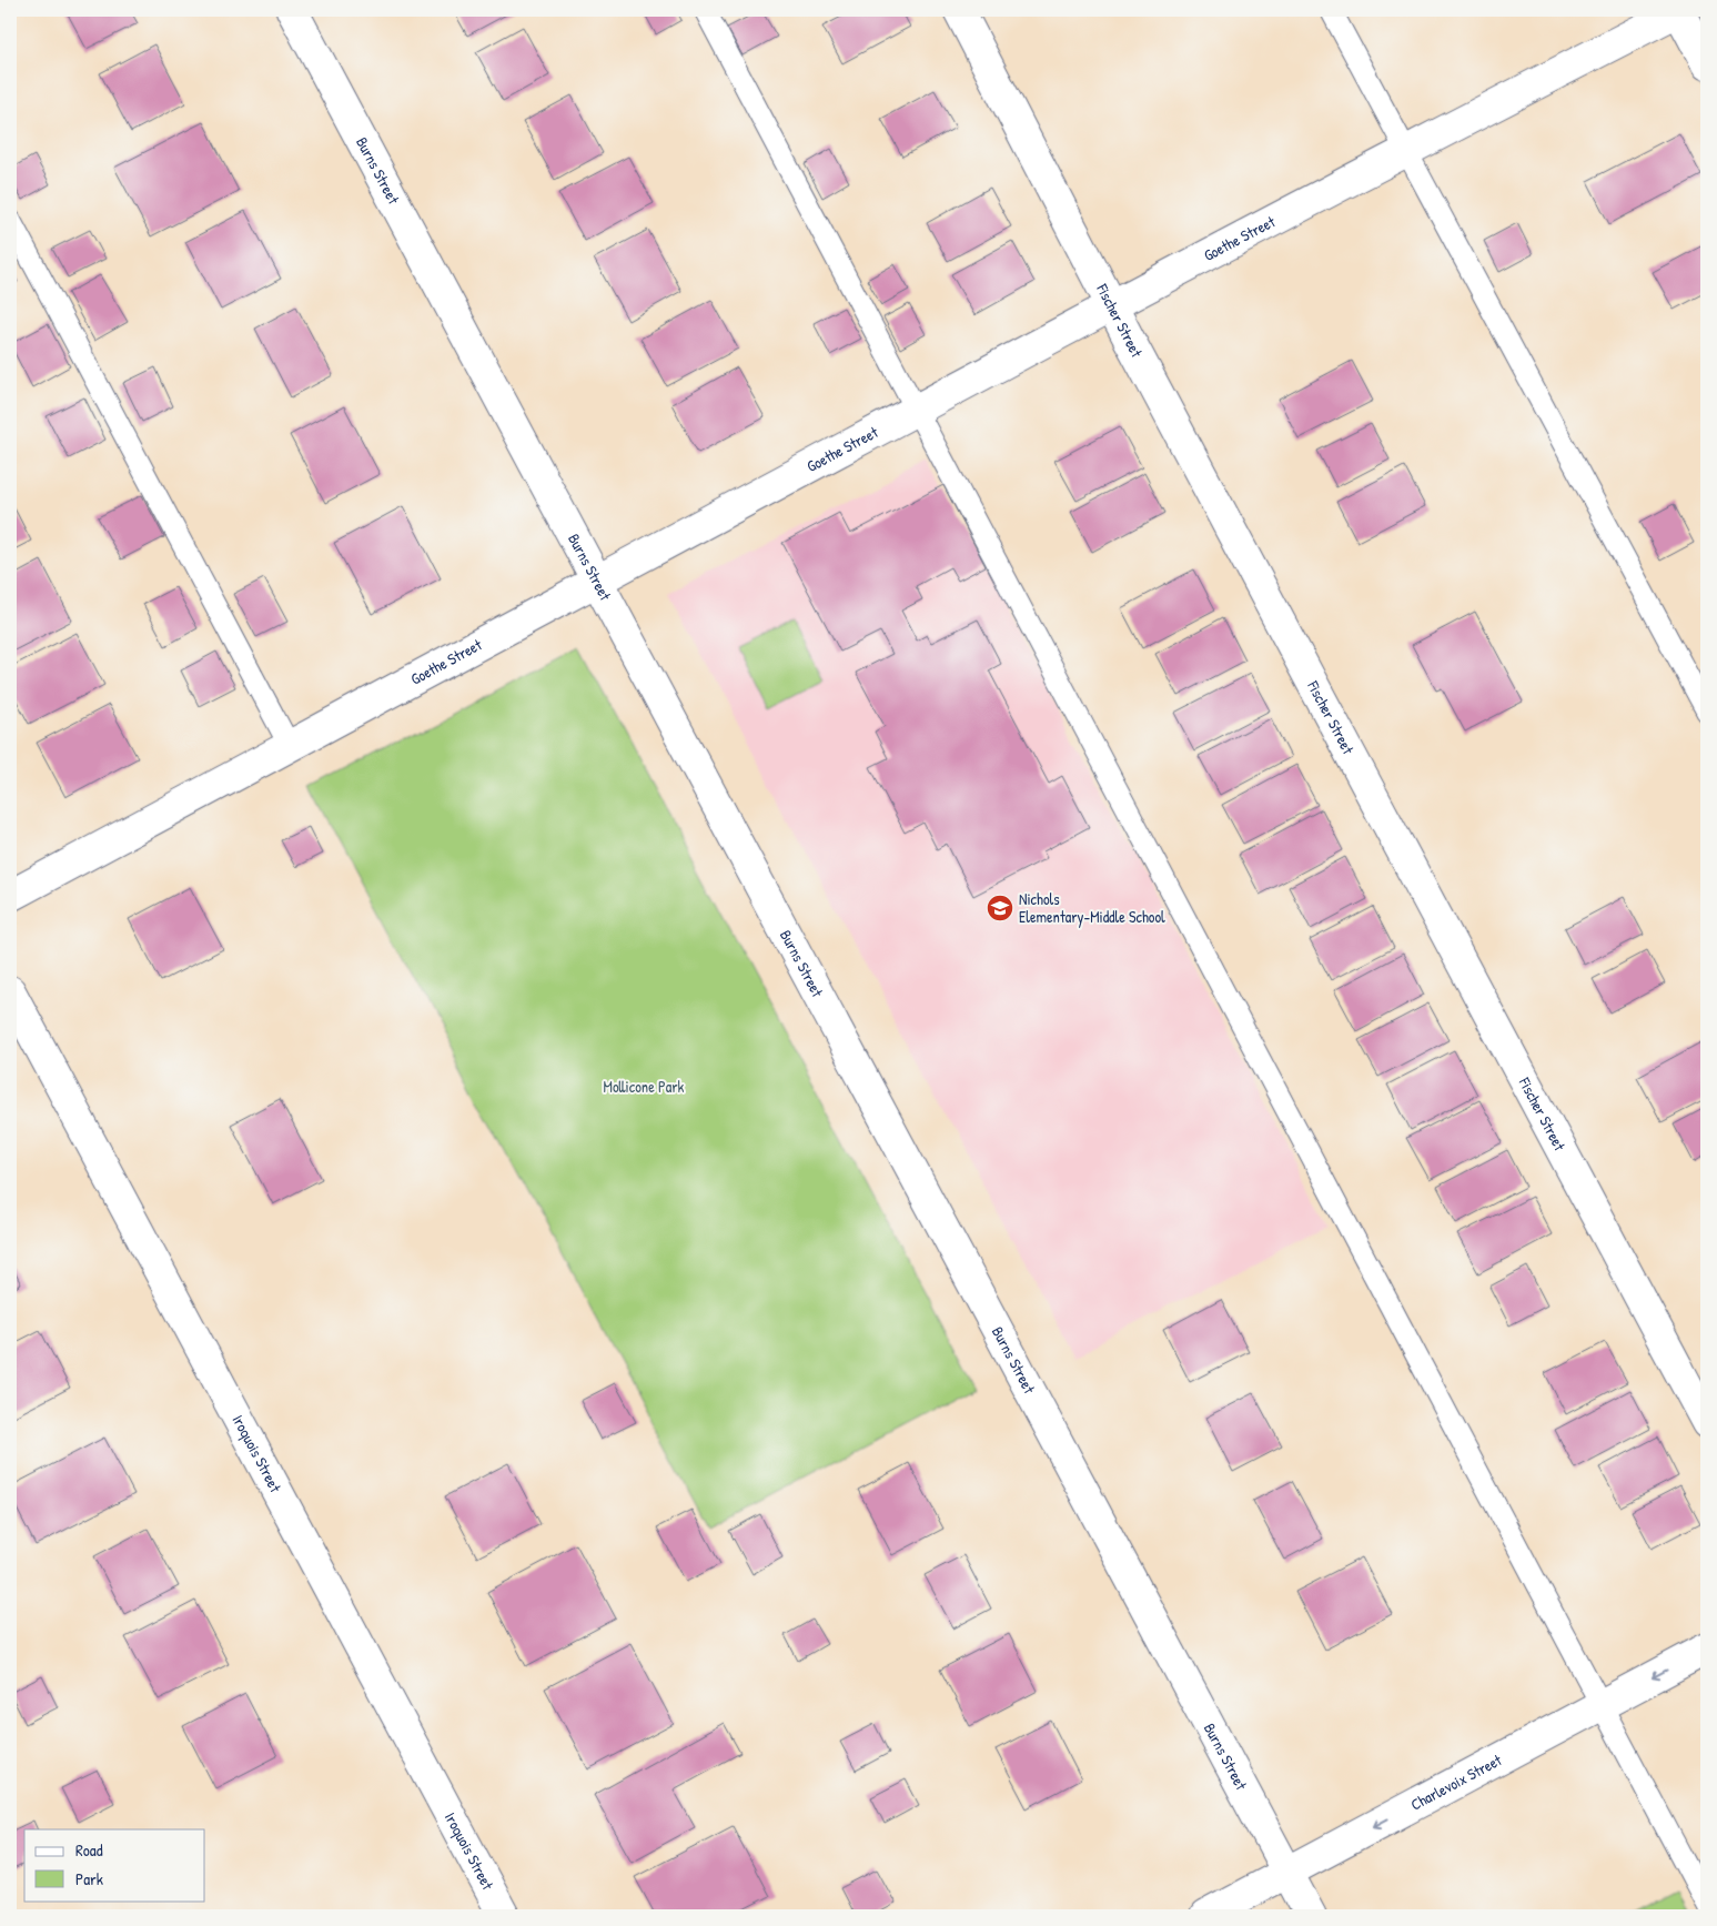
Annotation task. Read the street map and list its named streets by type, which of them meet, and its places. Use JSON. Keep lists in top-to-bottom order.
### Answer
{
  "streets": {
    "street": [
      "Burns Street",
      "Goethe Street",
      "Fischer Street",
      "Iroquois Street",
      "Charlevoix Street"
    ]
  },
  "crossings": [
    ["Burns Street", "Goethe Street"],
    ["Burns Street", "Charlevoix Street"],
    ["Goethe Street", "Fischer Street"]
  ],
  "one_way": ["Charlevoix Street"],
  "parks": ["Mollicone Park"],
  "places": {
    "school or university": ["Nichols Elementary-Middle School"]
  },
  "legend": ["Road", "Park"]
}
